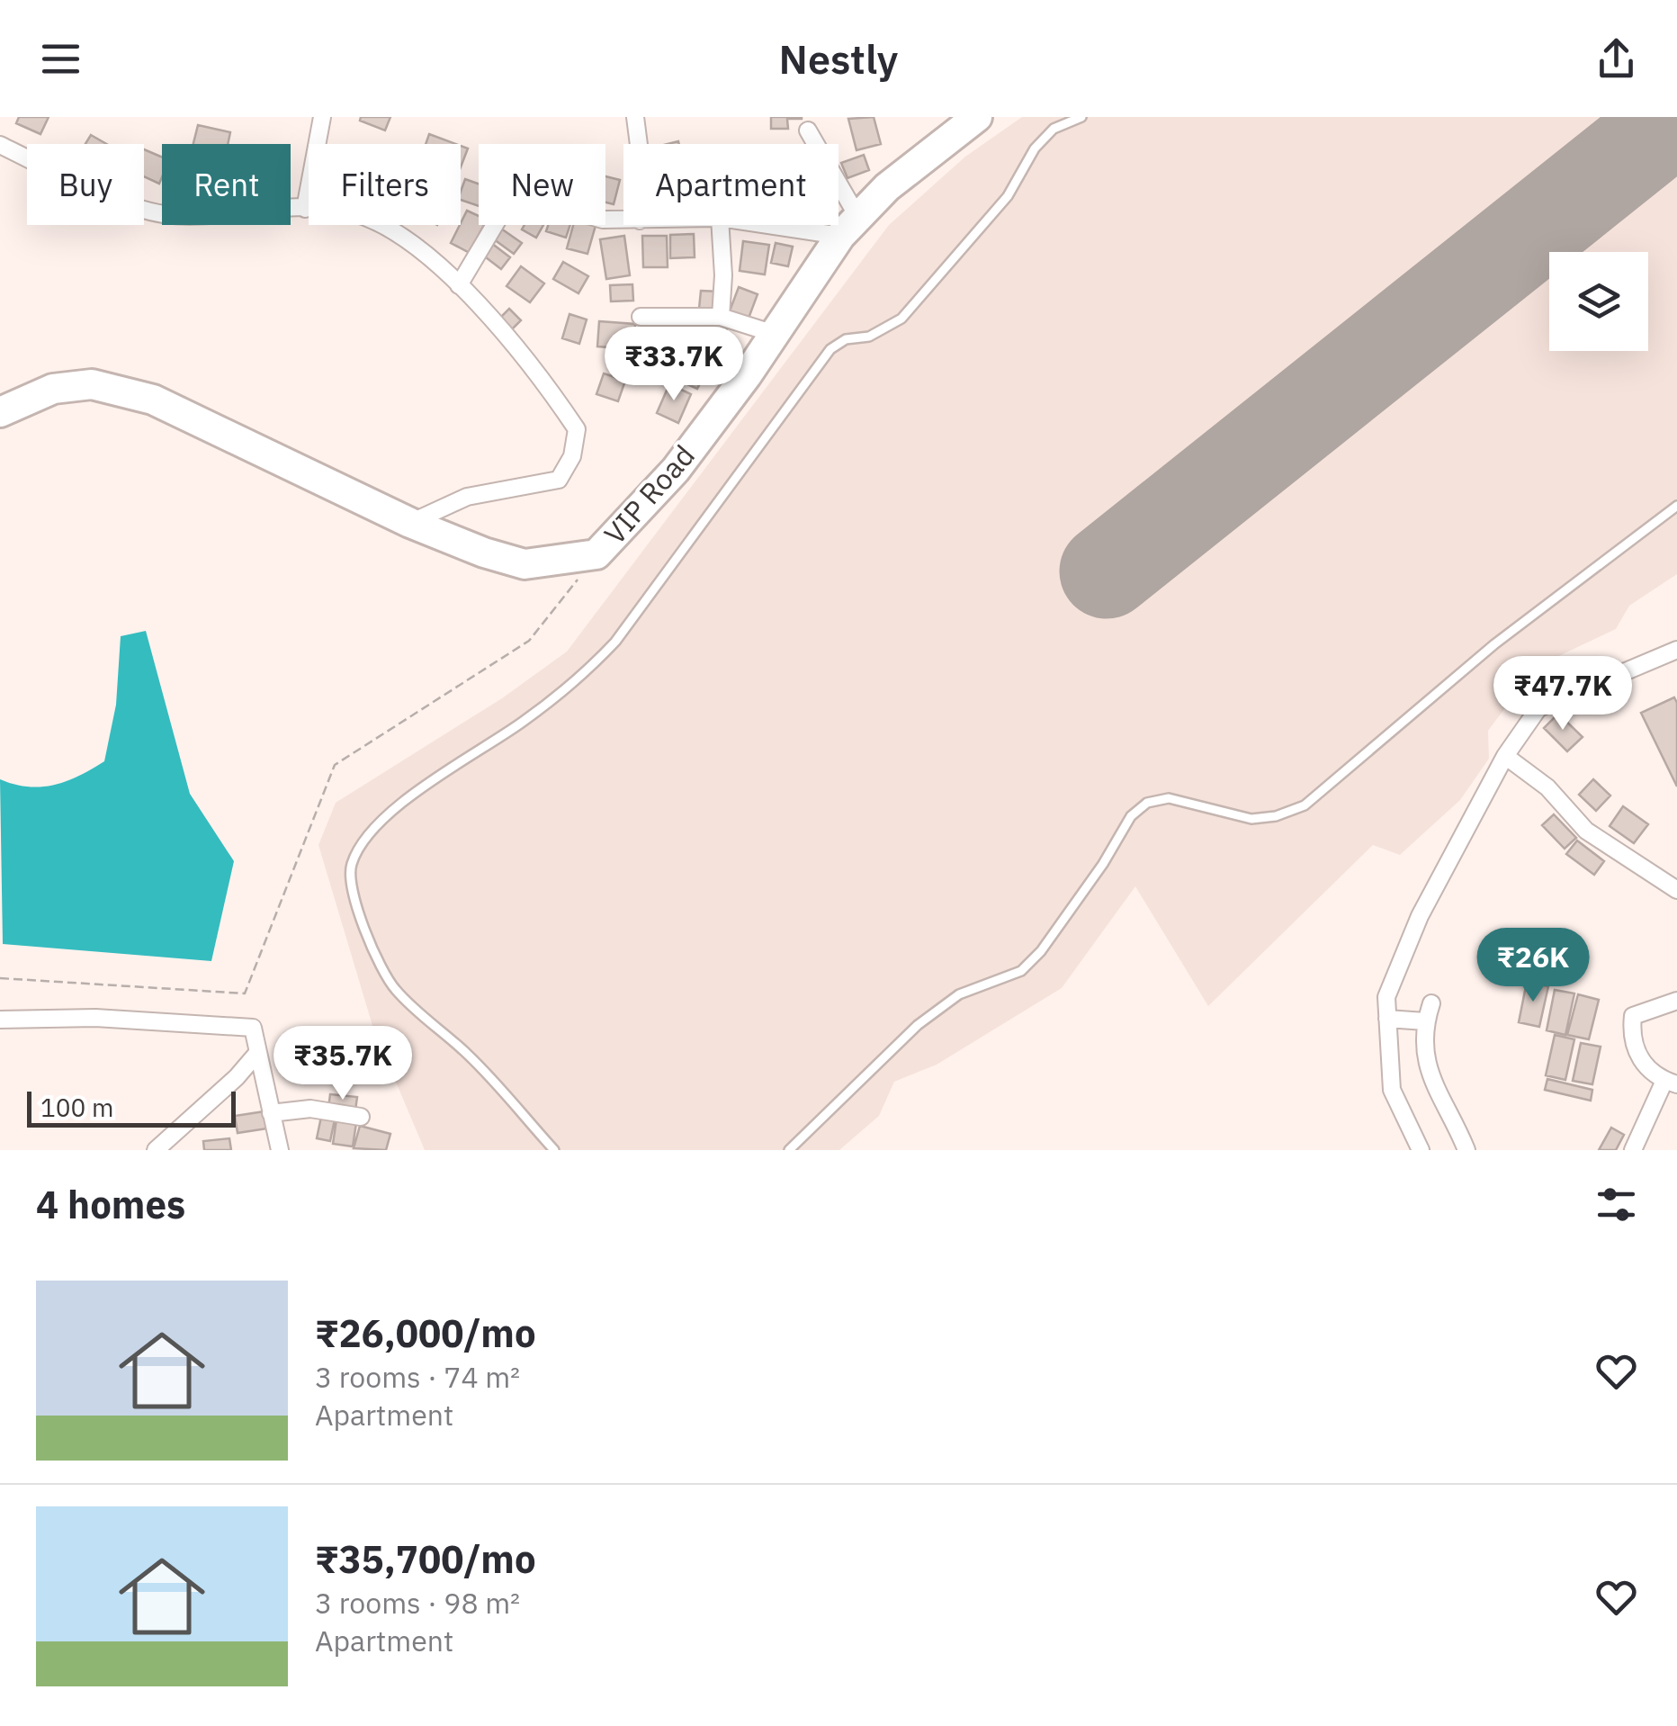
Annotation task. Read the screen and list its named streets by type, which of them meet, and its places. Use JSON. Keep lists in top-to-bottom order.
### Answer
{
  "streets": {
    "highway": ["VIP Road"]
  },
  "scale_bar": "100 m",
  "page": {
    "header": "Nestly",
    "chip": [
      "Buy",
      "Rent",
      "Filters",
      "New",
      "Apartment"
    ],
    "price": [
      "₹33.7K",
      "₹47.7K",
      "₹26K",
      "₹35.7K"
    ],
    "scale": "100 m",
    "heading": "4 homes",
    "list": [
      {
        "name": "₹26,000/mo",
        "note": "3 rooms · 74 m² · Apartment"
      },
      {
        "name": "₹35,700/mo",
        "note": "3 rooms · 98 m² · Apartment"
      }
    ]
  }
}
